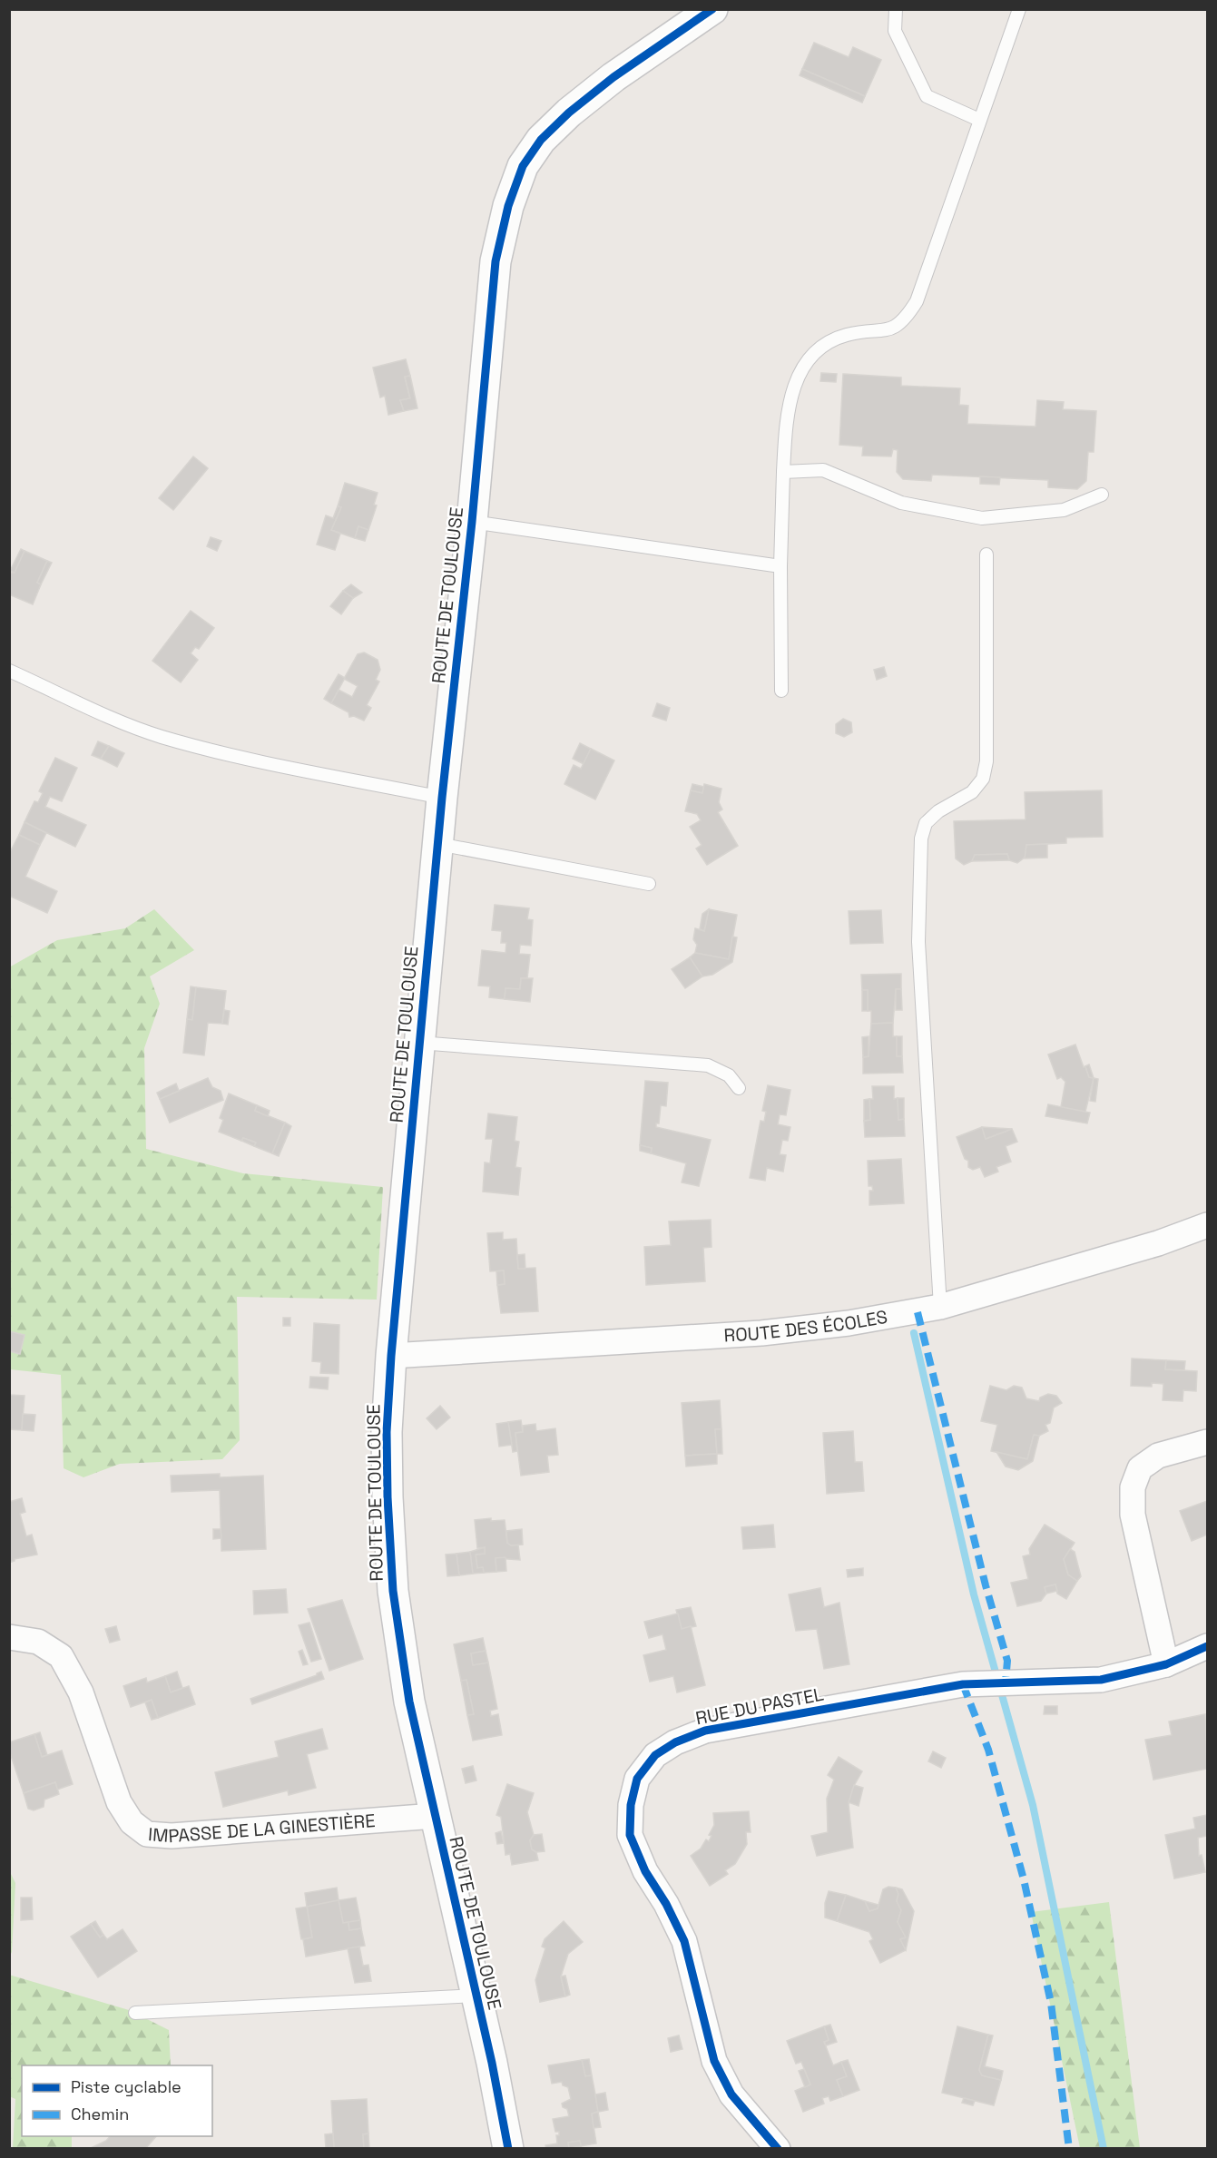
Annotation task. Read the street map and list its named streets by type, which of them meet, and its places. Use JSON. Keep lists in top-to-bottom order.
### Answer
{
  "streets": {
    "street": [
      "ROUTE DE TOULOUSE",
      "ROUTE DES ÉCOLES",
      "RUE DU PASTEL",
      "IMPASSE DE LA GINESTIÈRE"
    ]
  },
  "crossings": [
    ["ROUTE DE TOULOUSE", "ROUTE DES ÉCOLES"],
    ["ROUTE DE TOULOUSE", "IMPASSE DE LA GINESTIÈRE"]
  ],
  "legend": ["Piste cyclable", "Chemin"]
}
